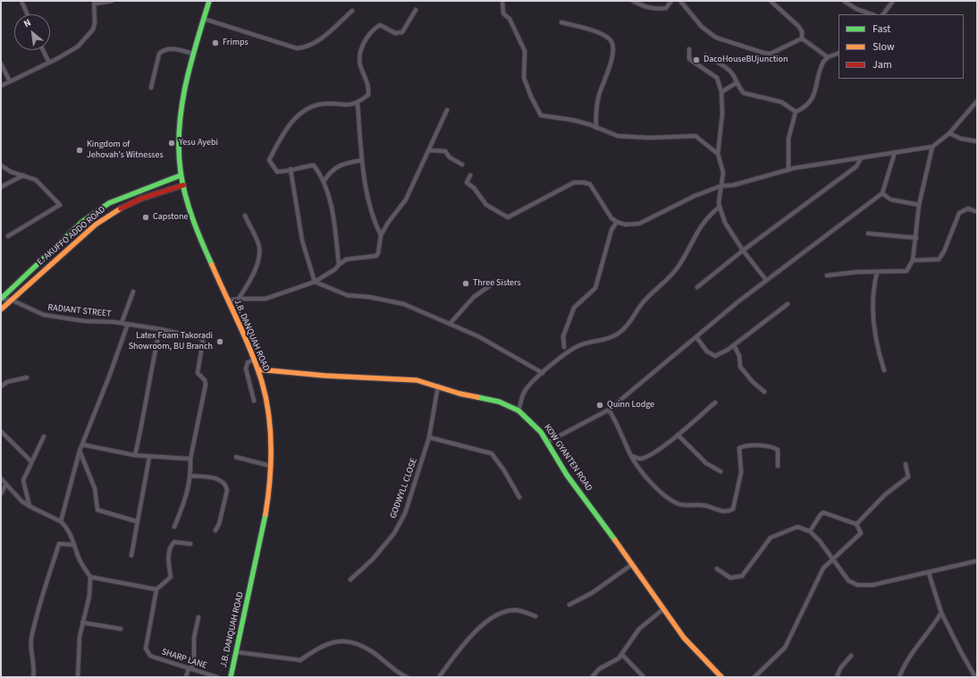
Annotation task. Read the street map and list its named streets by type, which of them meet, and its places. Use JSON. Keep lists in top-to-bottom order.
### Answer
{
  "streets": {
    "main road": ["E. AKUFFO ADDO ROAD", "J.B. DANQUAH ROAD", "KOW GYANTEN ROAD"],
    "street": ["RADIANT STREET", "GODWYLL CLOSE", "SHARP LANE"]
  },
  "crossings": [
    ["E. AKUFFO ADDO ROAD", "RADIANT STREET"],
    ["E. AKUFFO ADDO ROAD", "J.B. DANQUAH ROAD"],
    ["J.B. DANQUAH ROAD", "KOW GYANTEN ROAD"],
    ["KOW GYANTEN ROAD", "GODWYLL CLOSE"]
  ],
  "places": [
    "Frimps",
    "DacoHouseBUjunction",
    "Yesu Ayebi",
    "Kingdom of Jehovah's Witnesses",
    "Capstone",
    "Three Sisters",
    "Latex Foam Takoradi Showroom, BU Branch",
    "Quinn Lodge"
  ],
  "legend": ["Fast", "Slow", "Jam"],
  "north": "top left"
}
